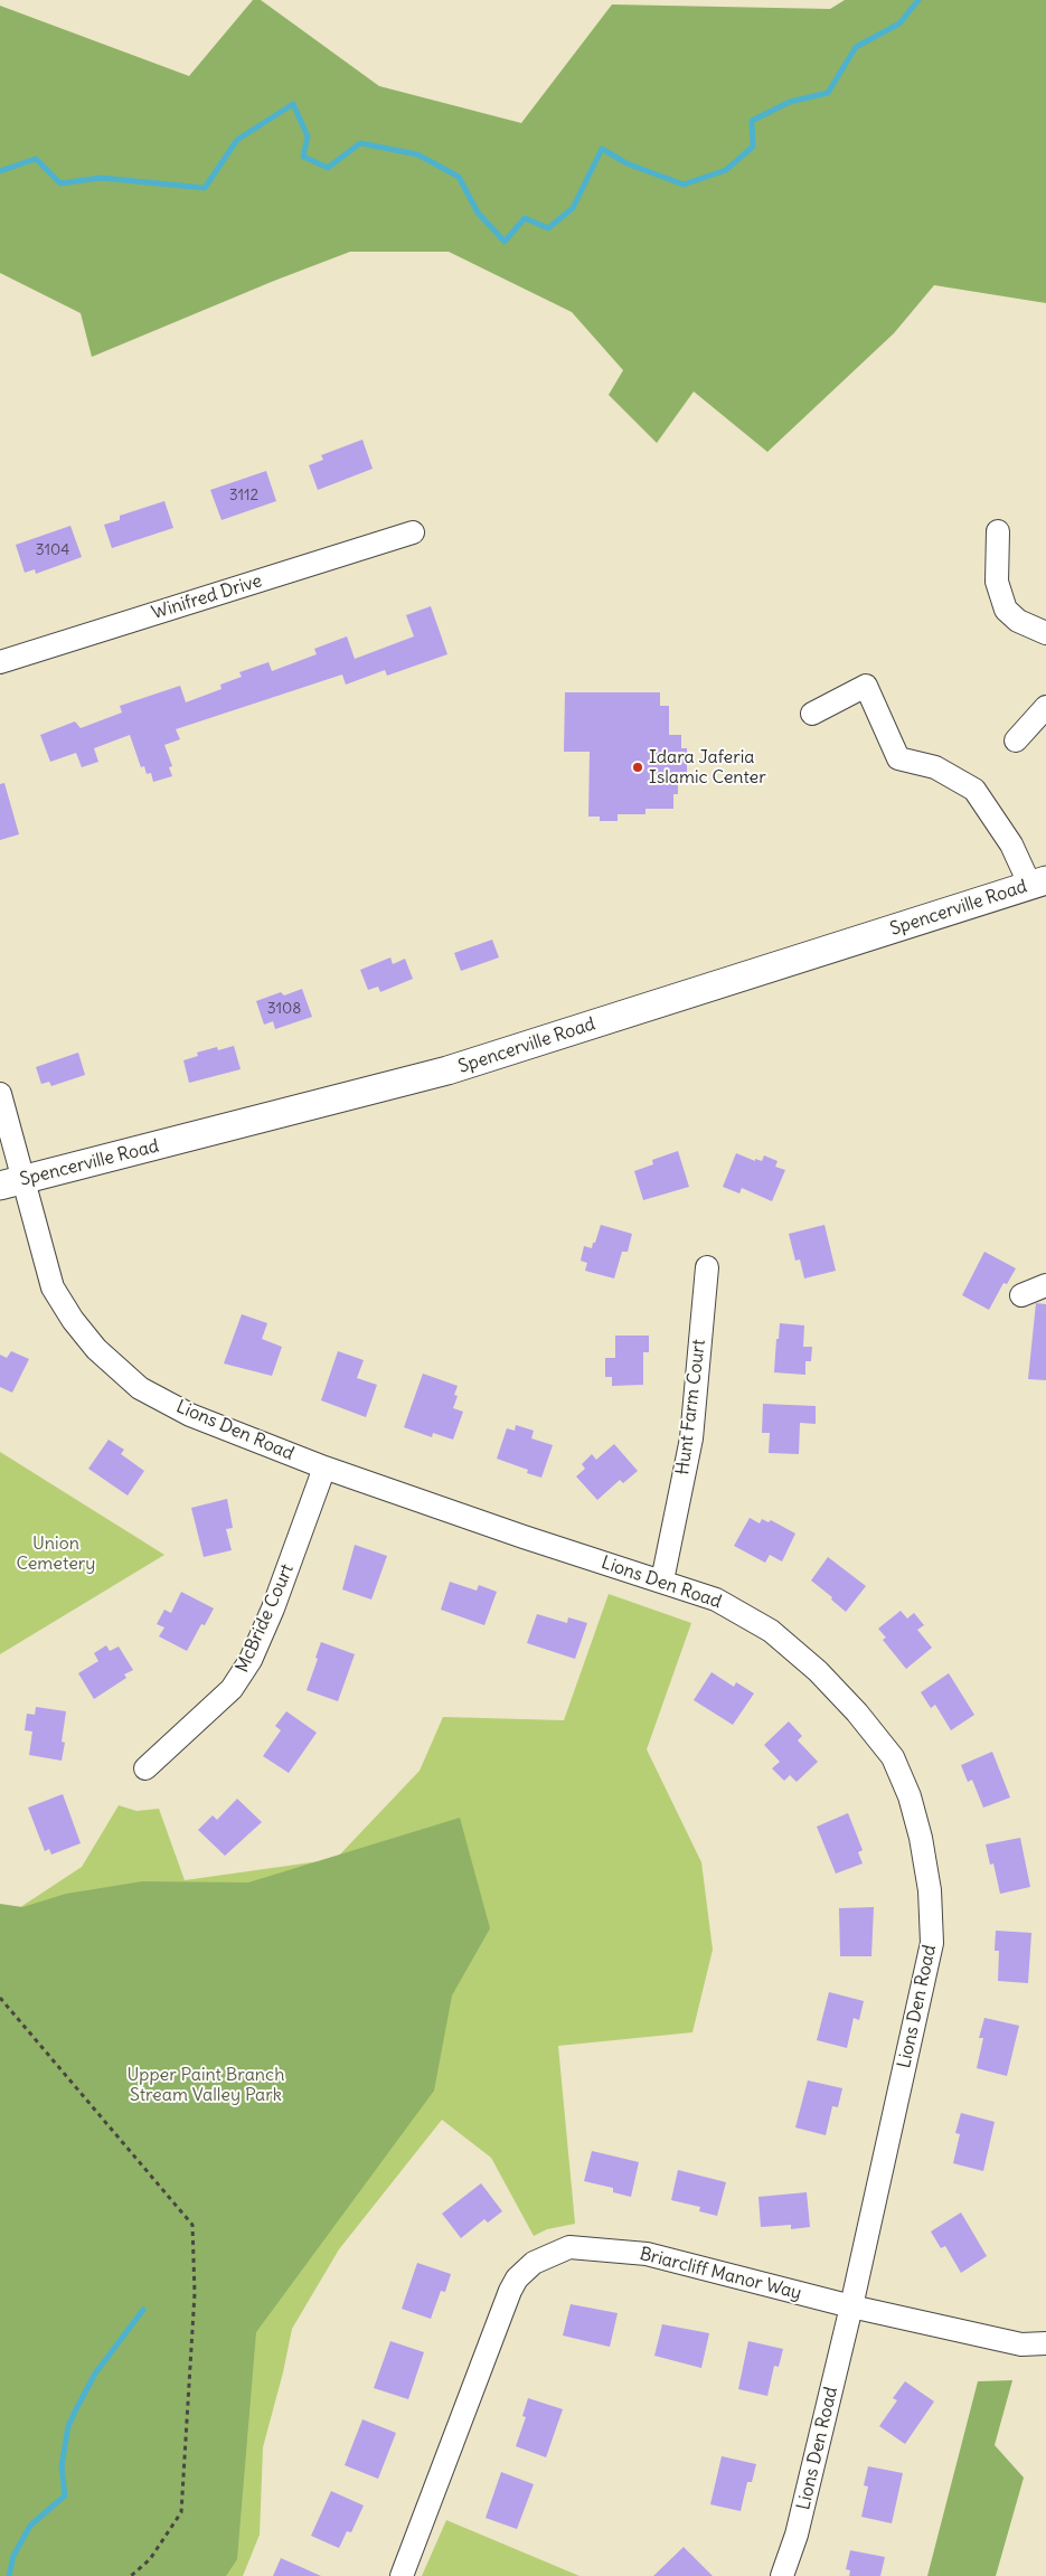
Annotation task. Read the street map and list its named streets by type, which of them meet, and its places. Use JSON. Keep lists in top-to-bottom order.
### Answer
{
  "streets": {
    "main road": ["Spencerville Road"],
    "street": [
      "Winifred Drive",
      "Hunt Farm Court",
      "Lions Den Road",
      "McBride Court",
      "Briarcliff Manor Way"
    ]
  },
  "crossings": [
    ["Spencerville Road", "Lions Den Road"],
    ["Hunt Farm Court", "Lions Den Road"],
    ["Lions Den Road", "McBride Court"],
    ["Lions Den Road", "Briarcliff Manor Way"]
  ],
  "parks": ["Union Cemetery", "Upper Paint Branch Stream Valley Park"],
  "places": ["Idara Jaferia Islamic Center"],
  "house_numbers": ["3112", "3104", "3108"]
}
